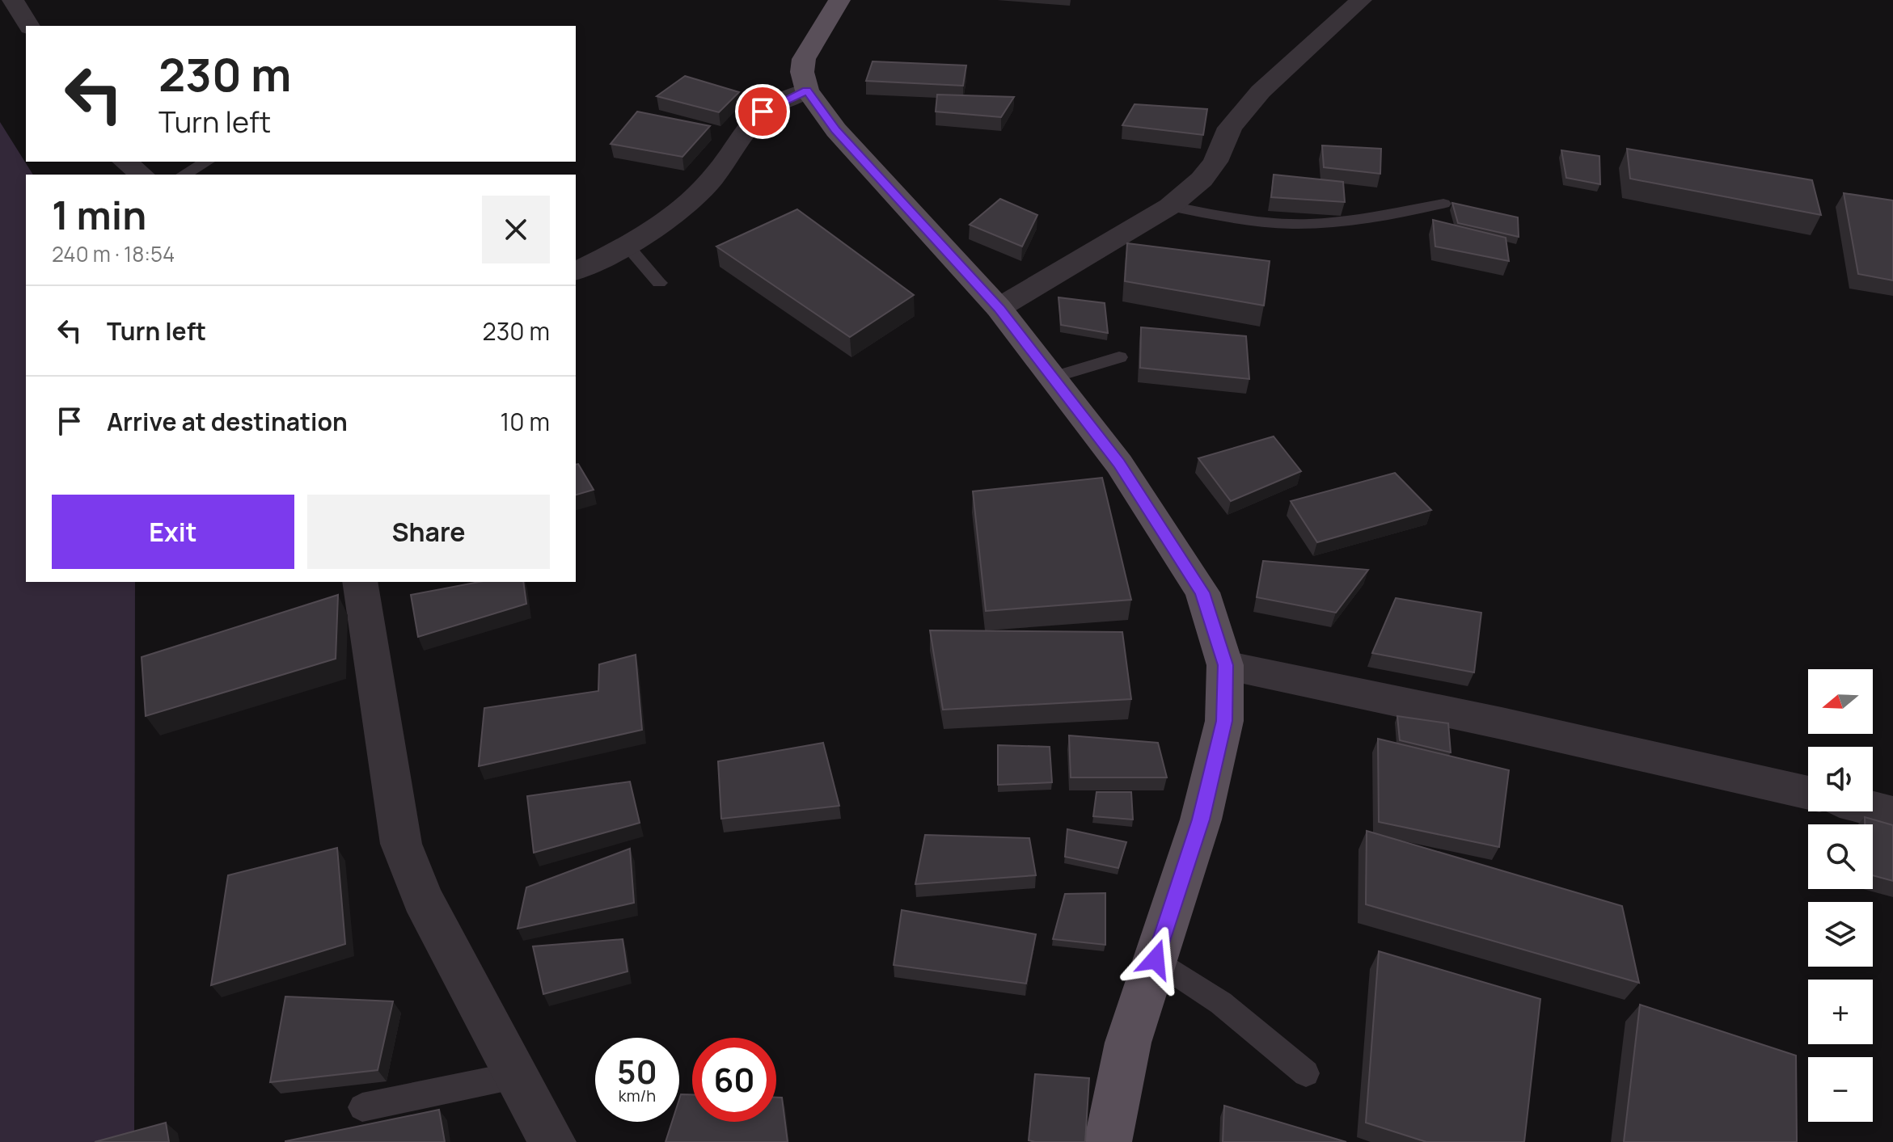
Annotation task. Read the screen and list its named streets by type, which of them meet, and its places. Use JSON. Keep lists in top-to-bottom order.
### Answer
{
  "north": "left",
  "page": {
    "turn": ["230 m", "Turn left"],
    "heading": ["1 min", "240 m · 18:54"],
    "list": [
      {
        "name": "Turn left",
        "value": "230 m"
      },
      {
        "name": "Arrive at destination",
        "value": "10 m"
      }
    ],
    "buttons": ["Exit", "Share"],
    "map_buttons": ["+", "−"],
    "speed": "50 km/h",
    "limit": "60"
  }
}
